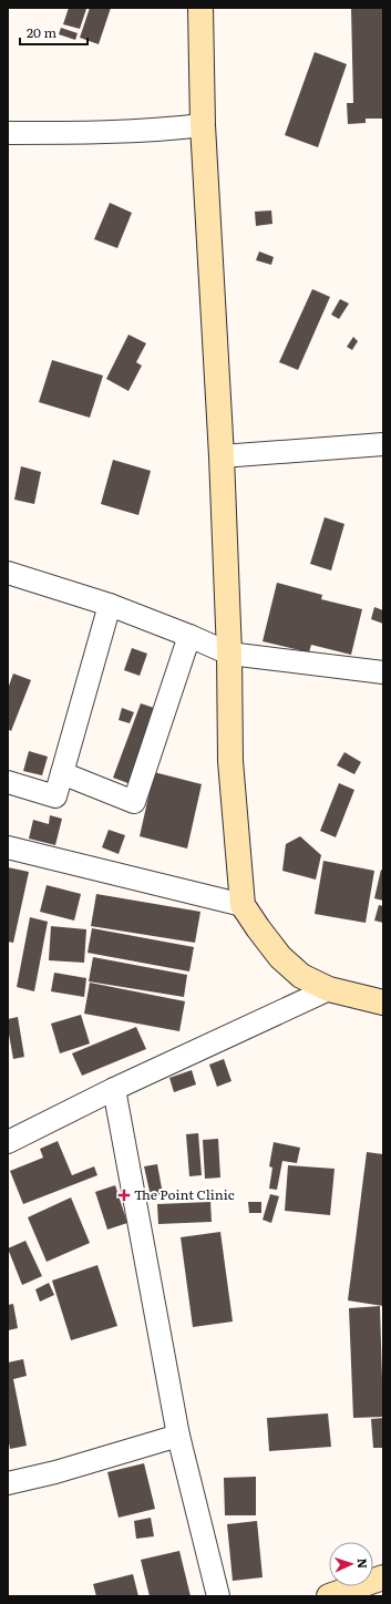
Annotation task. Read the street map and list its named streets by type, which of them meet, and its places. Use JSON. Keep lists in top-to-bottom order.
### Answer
{
  "places": {
    "health": ["The Point Clinic"]
  },
  "scale_bar": "20 m",
  "north": "right"
}
